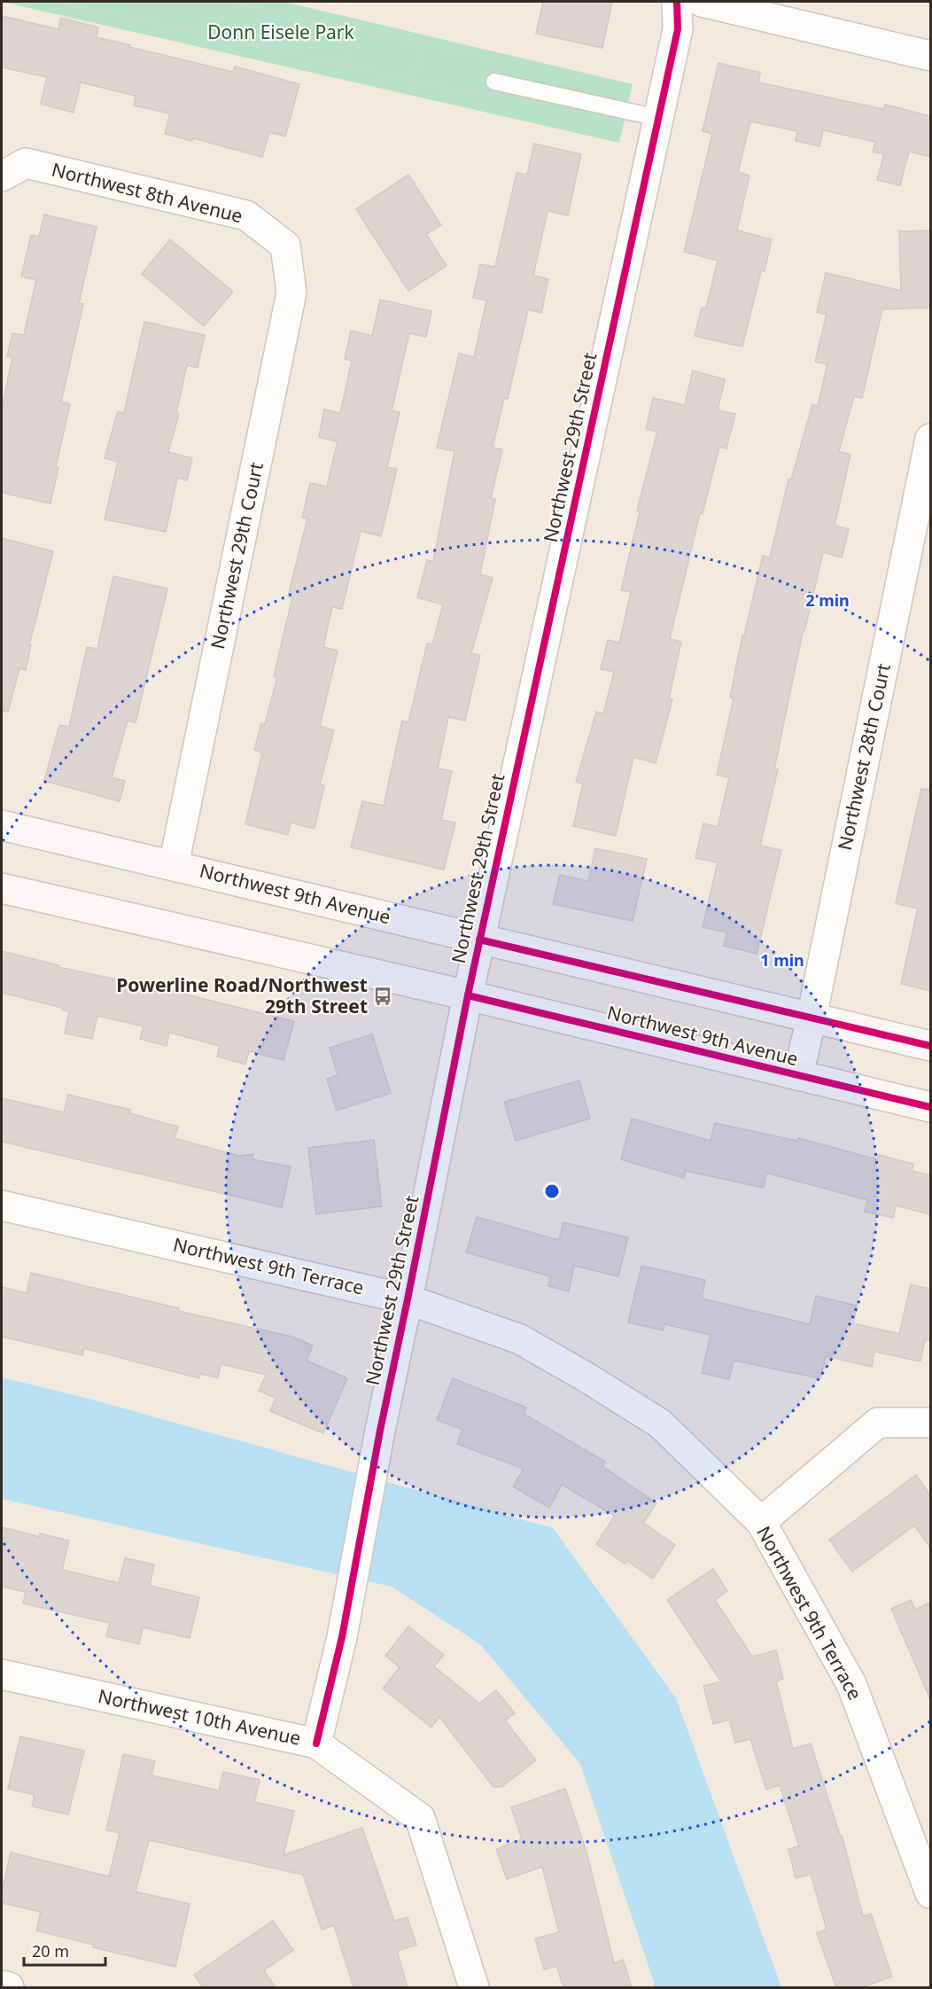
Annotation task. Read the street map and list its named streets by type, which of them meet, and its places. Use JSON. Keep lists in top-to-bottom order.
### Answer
{
  "streets": {
    "main road": ["Northwest 9th Avenue"],
    "street": [
      "Northwest 8th Avenue",
      "Northwest 29th Street",
      "Northwest 29th Court",
      "Northwest 28th Court",
      "Northwest 9th Terrace",
      "Northwest 10th Avenue"
    ]
  },
  "crossings": [
    ["Northwest 8th Avenue", "Northwest 29th Court"],
    ["Northwest 29th Street", "Northwest 9th Avenue"],
    ["Northwest 29th Street", "Northwest 9th Terrace"],
    ["Northwest 29th Street", "Northwest 10th Avenue"],
    ["Northwest 29th Court", "Northwest 9th Avenue"],
    ["Northwest 28th Court", "Northwest 9th Avenue"]
  ],
  "parks": ["Donn Eisele Park"],
  "places": {
    "bus stop": ["Powerline Road/Northwest 29th Street"]
  },
  "scale_bar": "20 m",
  "rings": ["2 min", "1 min"]
}
